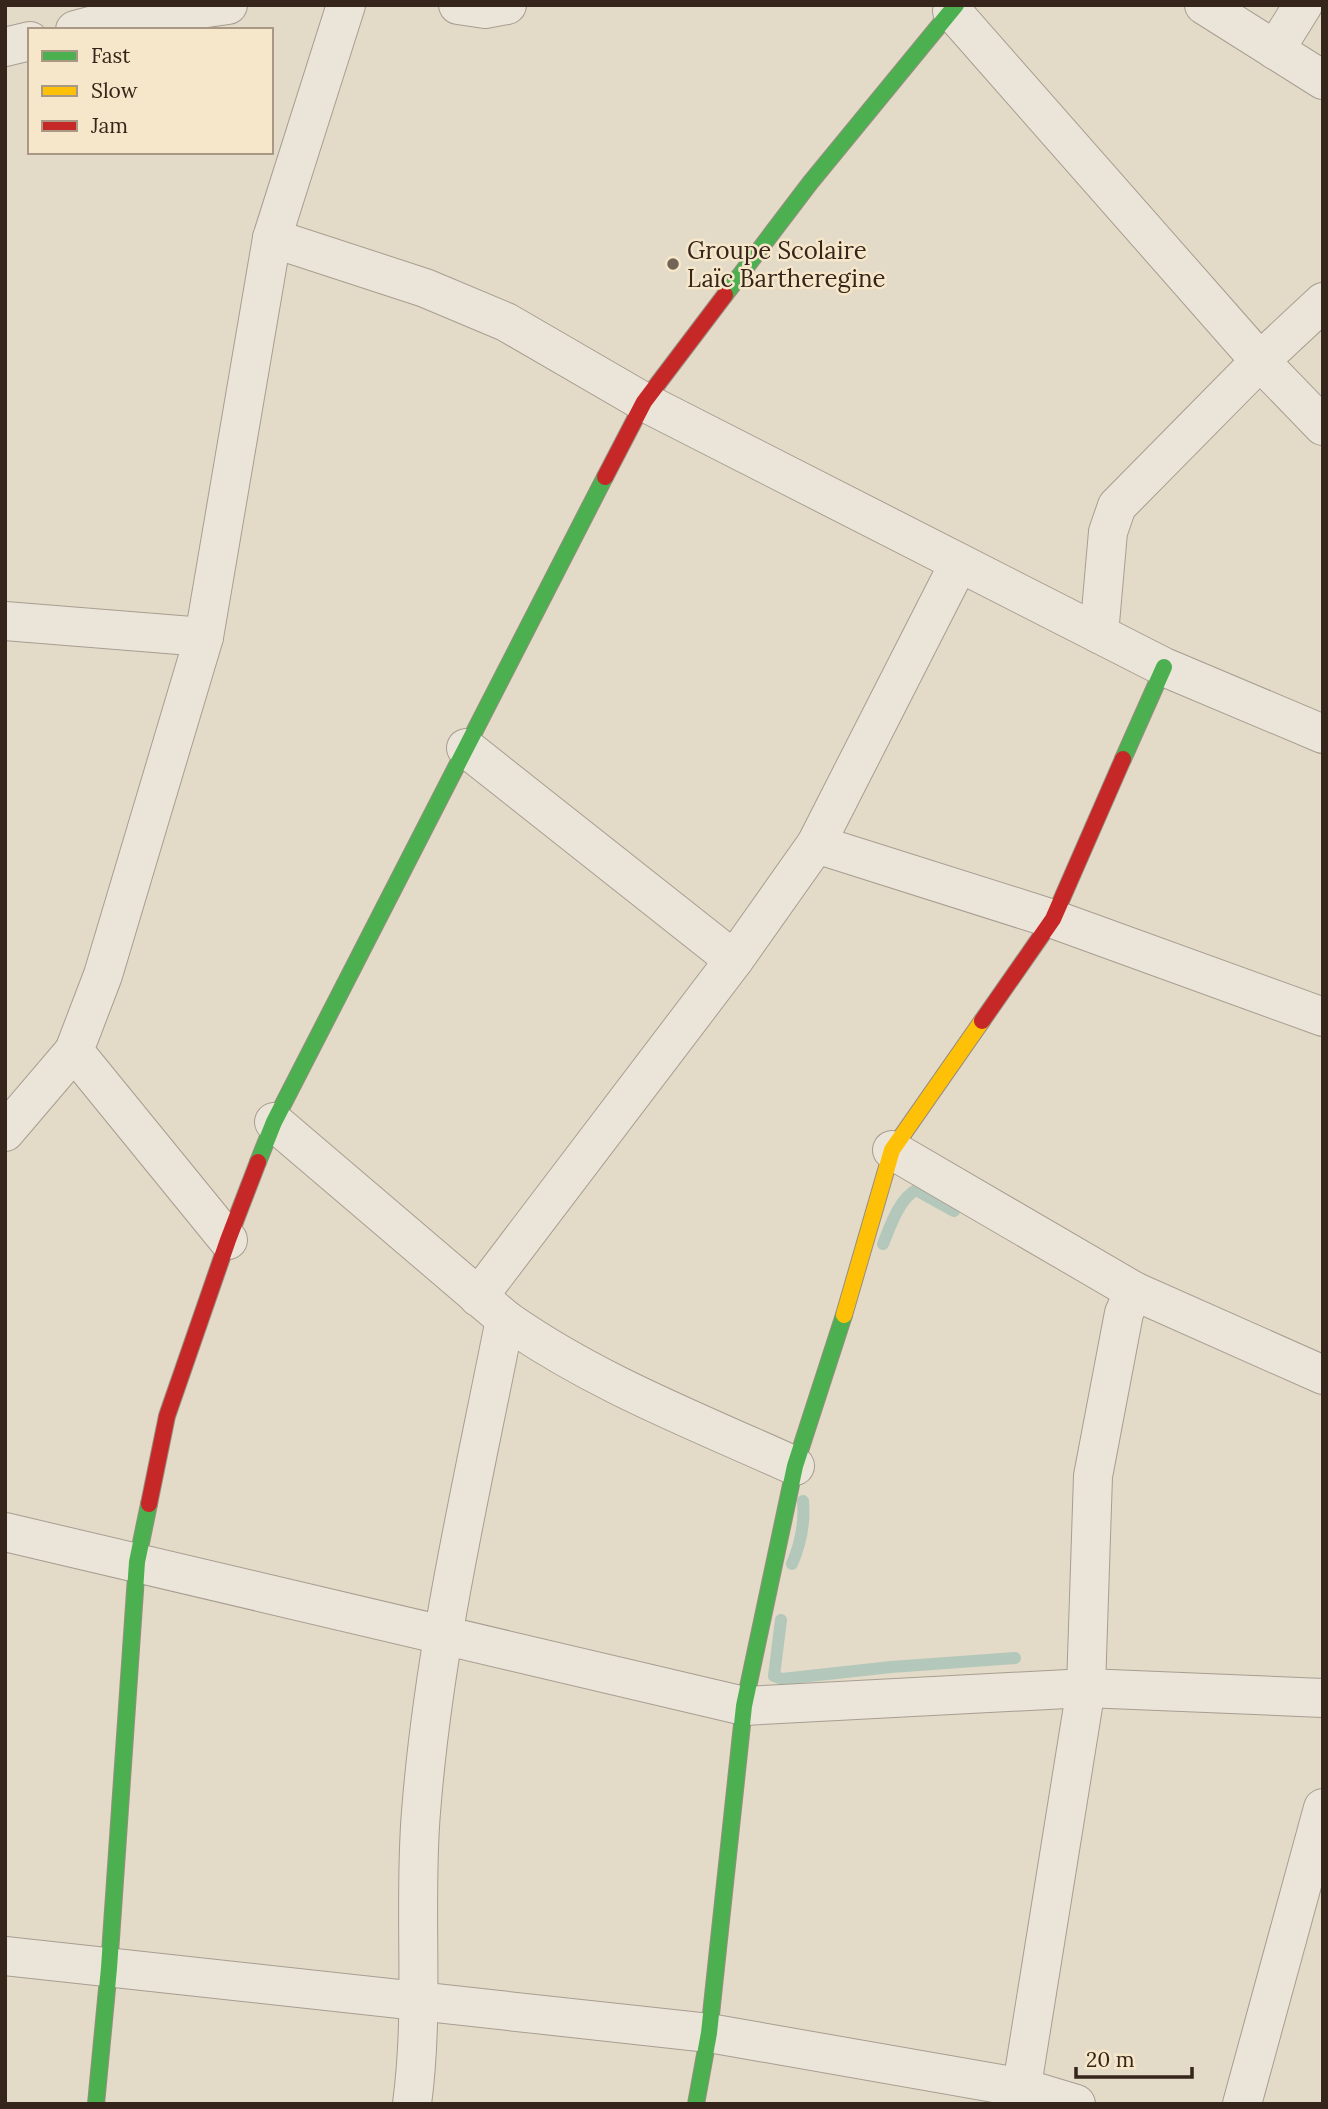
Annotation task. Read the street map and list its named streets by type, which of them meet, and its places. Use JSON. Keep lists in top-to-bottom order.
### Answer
{
  "places": ["Groupe Scolaire Laïc Bartheregine"],
  "legend": ["Fast", "Slow", "Jam"],
  "scale_bar": "20 m"
}
